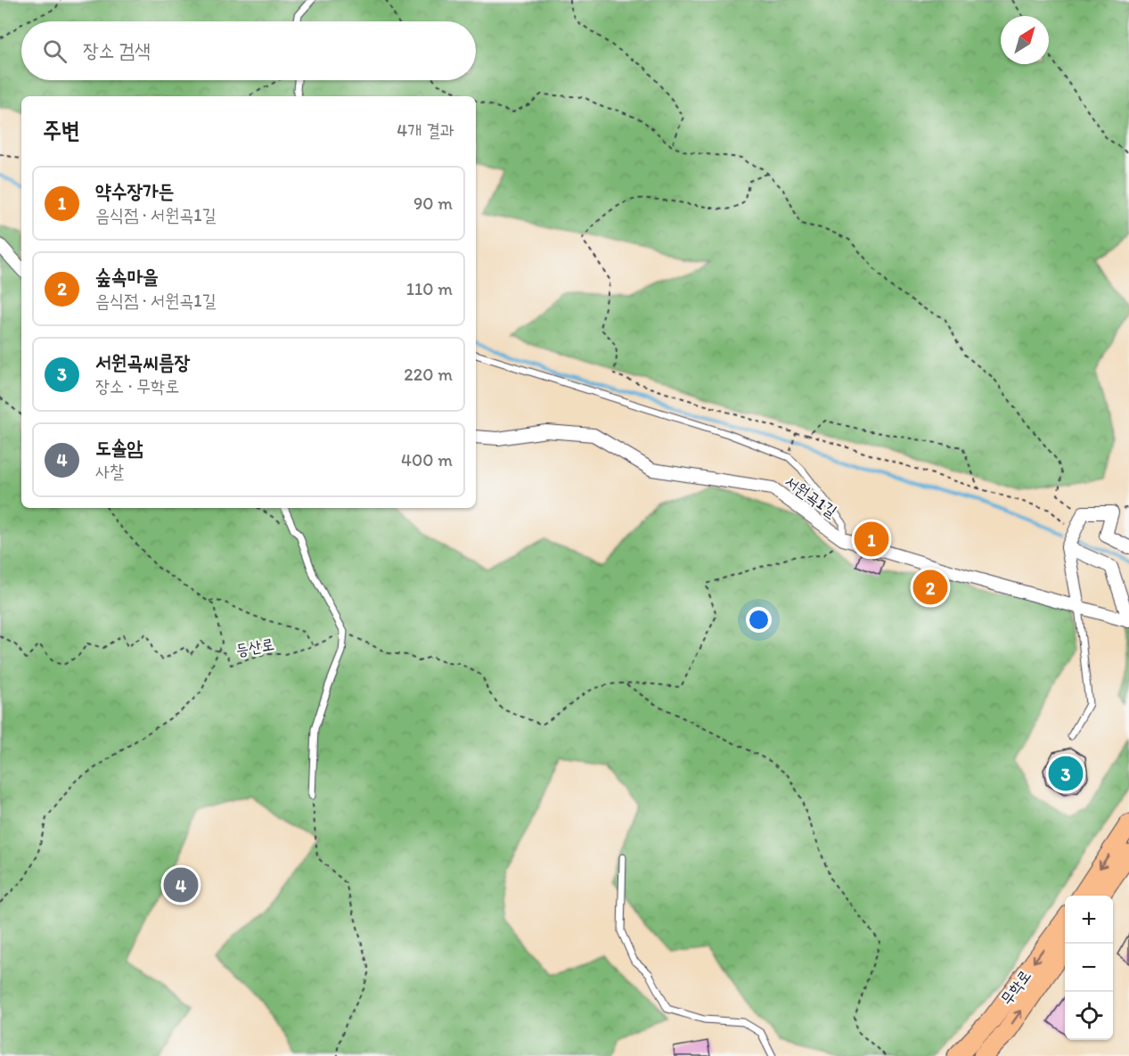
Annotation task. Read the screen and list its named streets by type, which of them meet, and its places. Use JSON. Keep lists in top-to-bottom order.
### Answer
{
  "streets": {
    "main road": ["무학로"],
    "street": ["서원곡1길"],
    "path": ["등산로"]
  },
  "north": "top right",
  "page": {
    "search": "장소 검색",
    "heading": ["주변", "4개 결과"],
    "list": [
      {
        "mark": "1",
        "name": "약수장가든",
        "note": "음식점 · 서원곡1길",
        "value": "90 m"
      },
      {
        "mark": "2",
        "name": "숲속마을",
        "note": "음식점 · 서원곡1길",
        "value": "110 m"
      },
      {
        "mark": "3",
        "name": "서원곡씨름장",
        "note": "장소 · 무학로",
        "value": "220 m"
      },
      {
        "mark": "4",
        "name": "도솔암",
        "note": "사찰",
        "value": "400 m"
      }
    ],
    "pins": [
      "1",
      "2",
      "3",
      "4"
    ],
    "map_buttons": ["+", "−"]
  }
}
